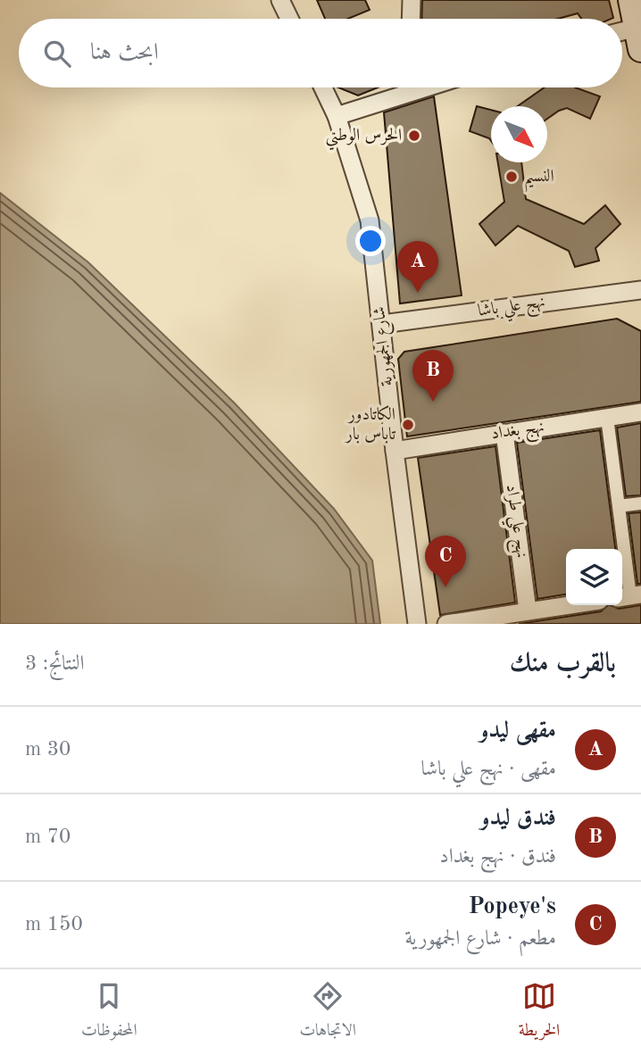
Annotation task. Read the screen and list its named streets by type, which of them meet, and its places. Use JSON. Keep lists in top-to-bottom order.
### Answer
{
  "streets": {
    "street": [
      "نهج علي باشا",
      "شارع الجمهورية",
      "نهج بغداد",
      "نهج علي طراد"
    ]
  },
  "crossings": [
    ["نهج علي باشا", "شارع الجمهورية"],
    ["شارع الجمهورية", "نهج بغداد"],
    ["نهج بغداد", "نهج علي طراد"]
  ],
  "places": ["الحرس الوطني", "النسيم", "الكاتادور تاباس بار"],
  "north": "bottom right",
  "page": {
    "search": "ابحث هنا",
    "pins": ["A", "B", "C"],
    "heading": ["بالقرب منك", "النتائج: 3"],
    "list": [
      {
        "mark": "A",
        "name": "مقهى ليدو",
        "note": "مقهى · نهج علي باشا",
        "value": "30 m"
      },
      {
        "mark": "B",
        "name": "فندق ليدو",
        "note": "فندق · نهج بغداد",
        "value": "70 m"
      },
      {
        "mark": "C",
        "name": "Popeye's",
        "note": "مطعم · شارع الجمهورية",
        "value": "150 m"
      }
    ],
    "nav": ["الخريطة", "الاتجاهات", "المحفوظات"]
  }
}
